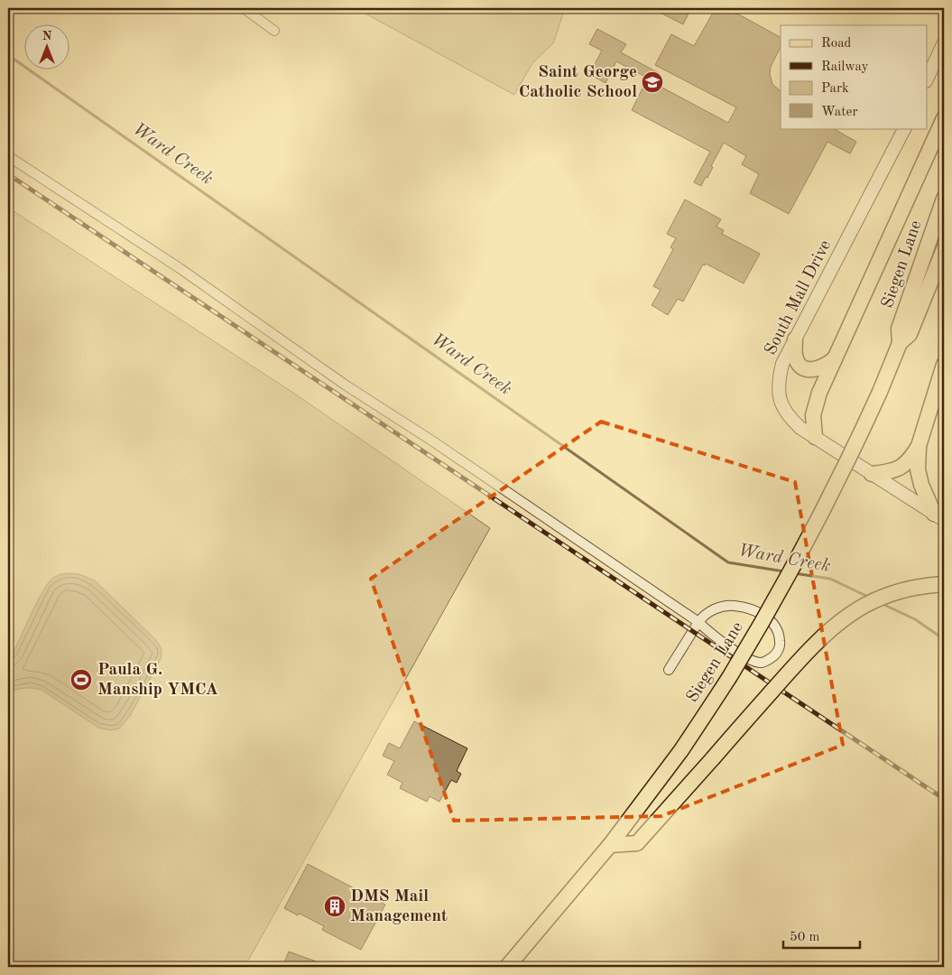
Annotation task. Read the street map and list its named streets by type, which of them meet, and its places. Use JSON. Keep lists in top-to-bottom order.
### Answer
{
  "streets": {
    "main road": ["Siegen Lane"],
    "street": ["South Mall Drive"]
  },
  "water": ["Ward Creek"],
  "places": {
    "school or university": ["Saint George Catholic School"],
    "sports": ["Paula G. Manship YMCA"],
    "building": ["DMS Mail Management"]
  },
  "legend": [
    "Road",
    "Railway",
    "Park",
    "Water"
  ],
  "scale_bar": "50 m",
  "north": "top"
}
